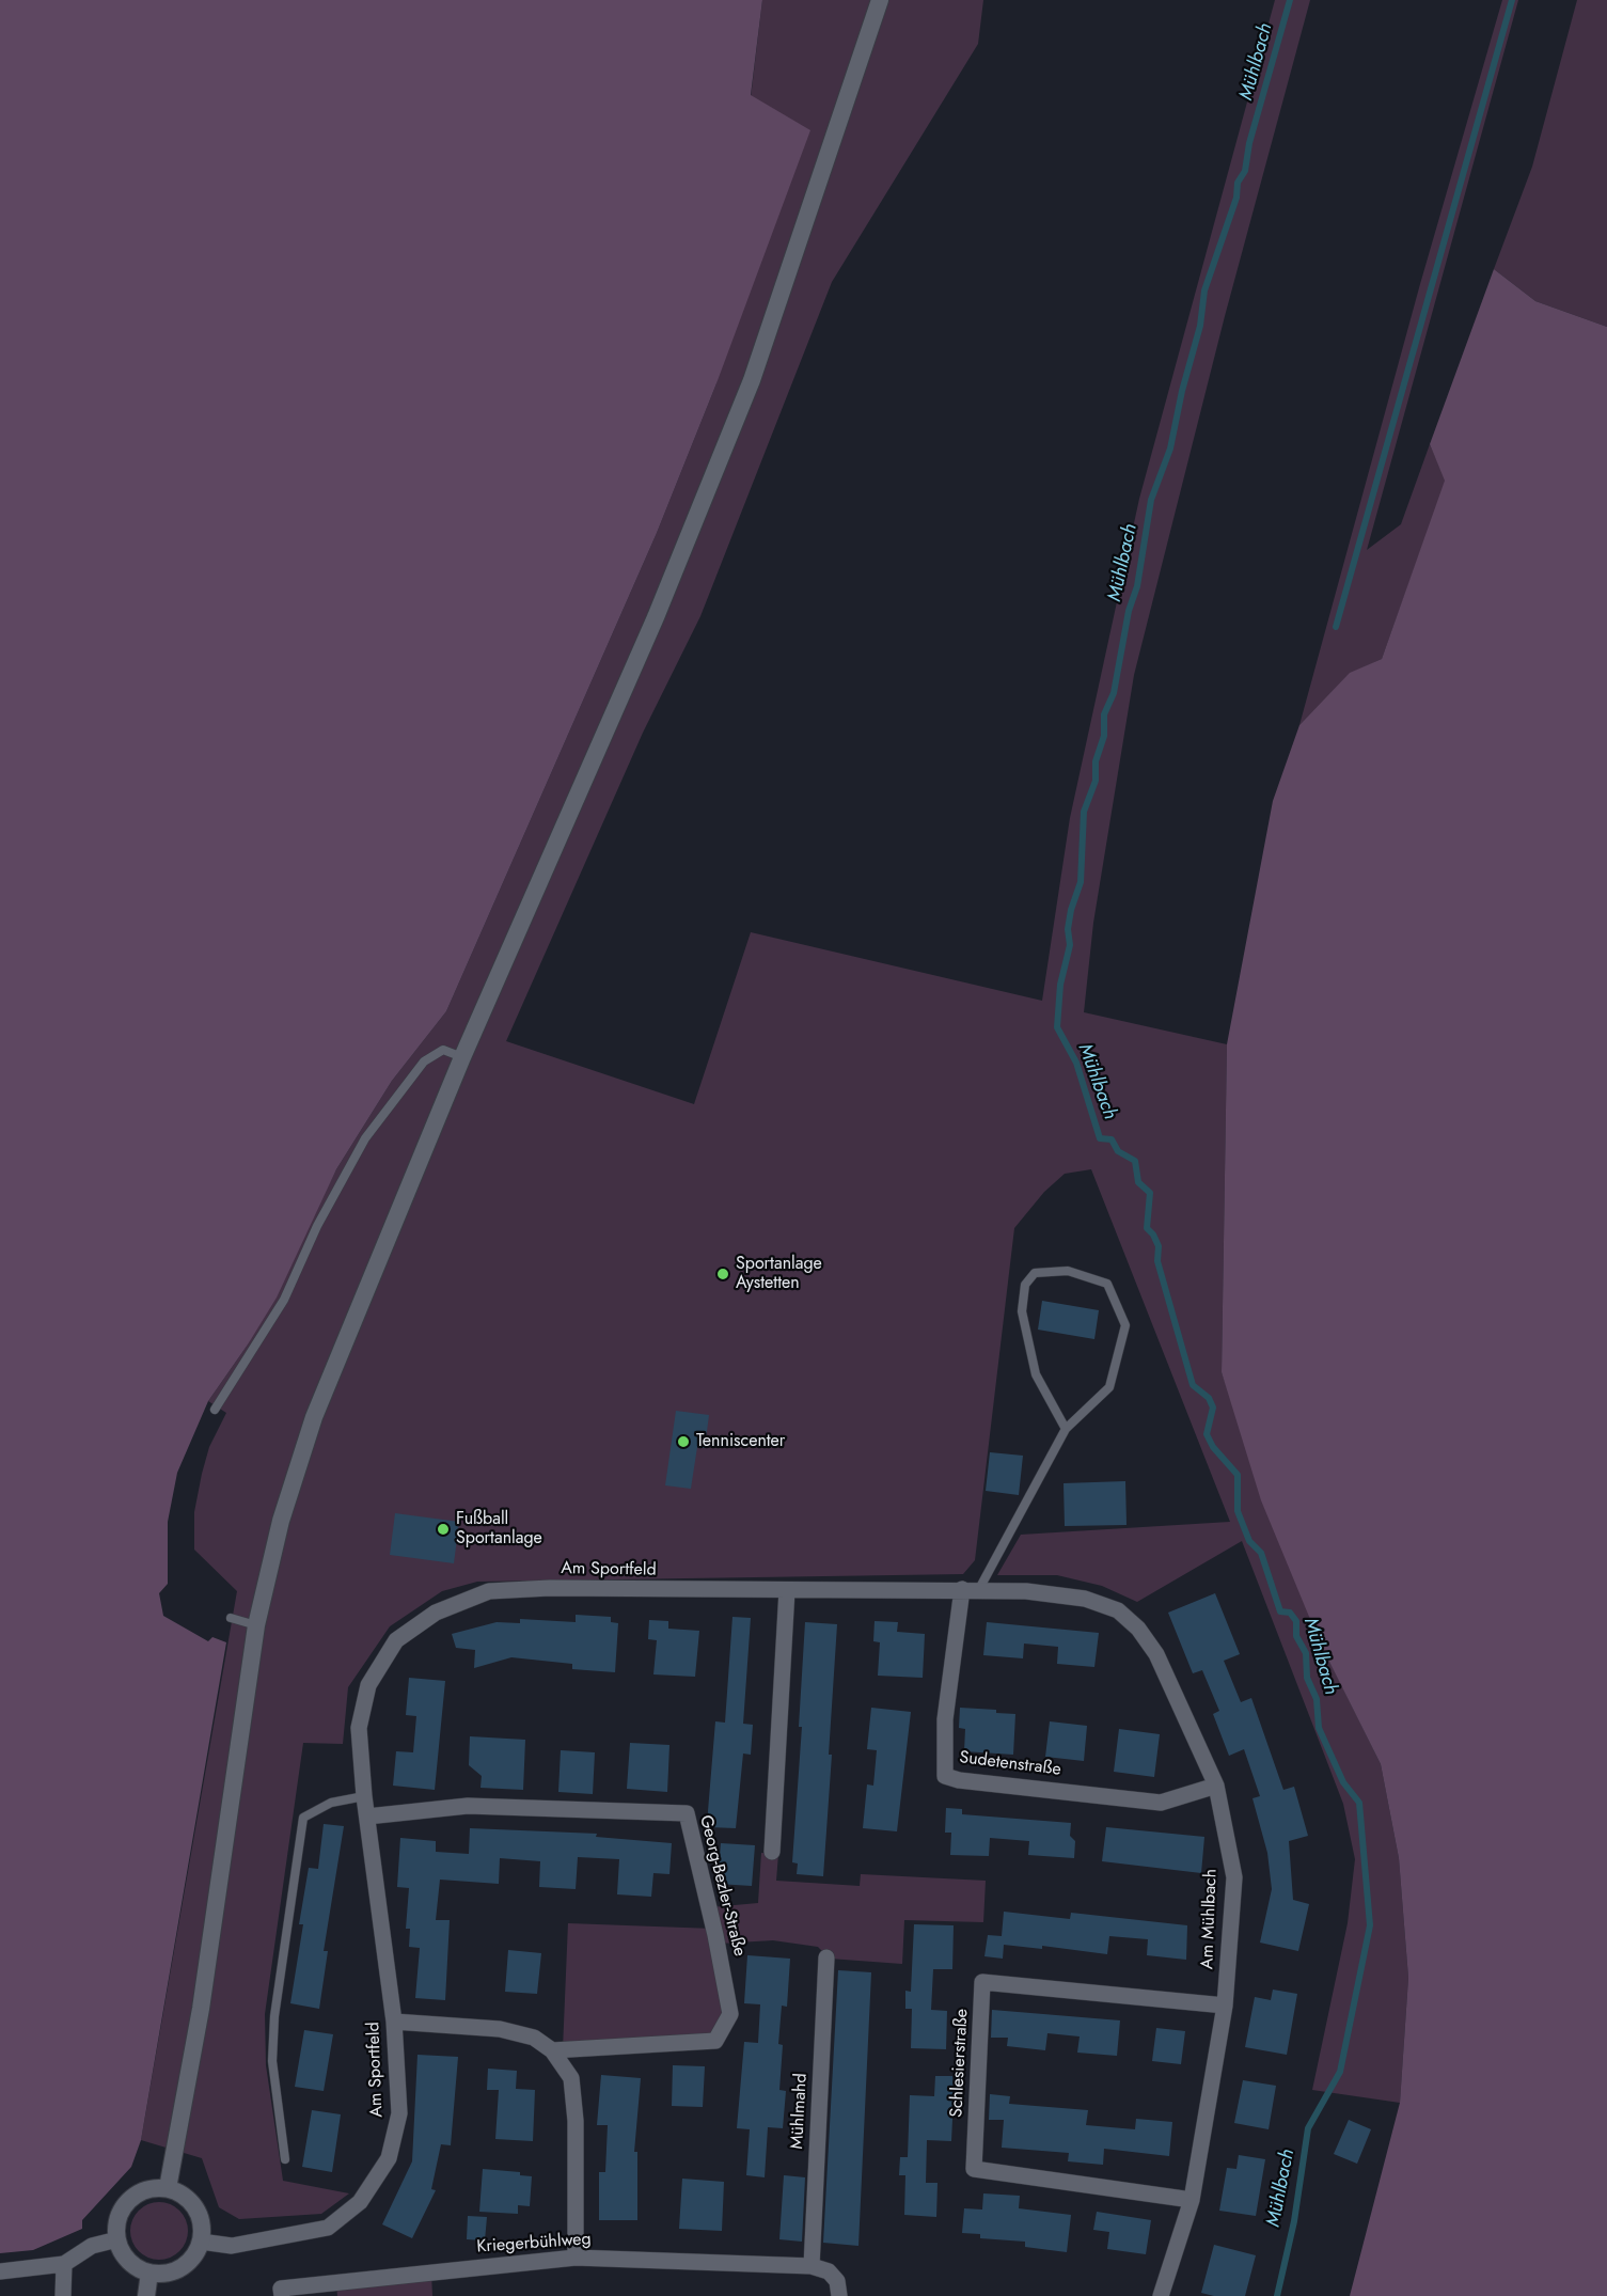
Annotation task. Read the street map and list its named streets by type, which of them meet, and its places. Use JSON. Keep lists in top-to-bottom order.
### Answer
{
  "streets": {
    "street": [
      "Am Sportfeld",
      "Sudetenstraße",
      "Georg-Bezler-Straße",
      "Am Mühlbach",
      "Schlesierstraße",
      "Mühlmahd",
      "Kriegerbühlweg"
    ]
  },
  "crossings": [
    ["Am Sportfeld", "Sudetenstraße"],
    ["Am Sportfeld", "Georg-Bezler-Straße"],
    ["Am Sportfeld", "Am Mühlbach"],
    ["Sudetenstraße", "Am Mühlbach"],
    ["Am Mühlbach", "Schlesierstraße"],
    ["Mühlmahd", "Kriegerbühlweg"]
  ],
  "water": ["Mühlbach"],
  "places": ["Sportanlage Aystetten", "Tenniscenter", "Fußball Sportanlage"]
}
